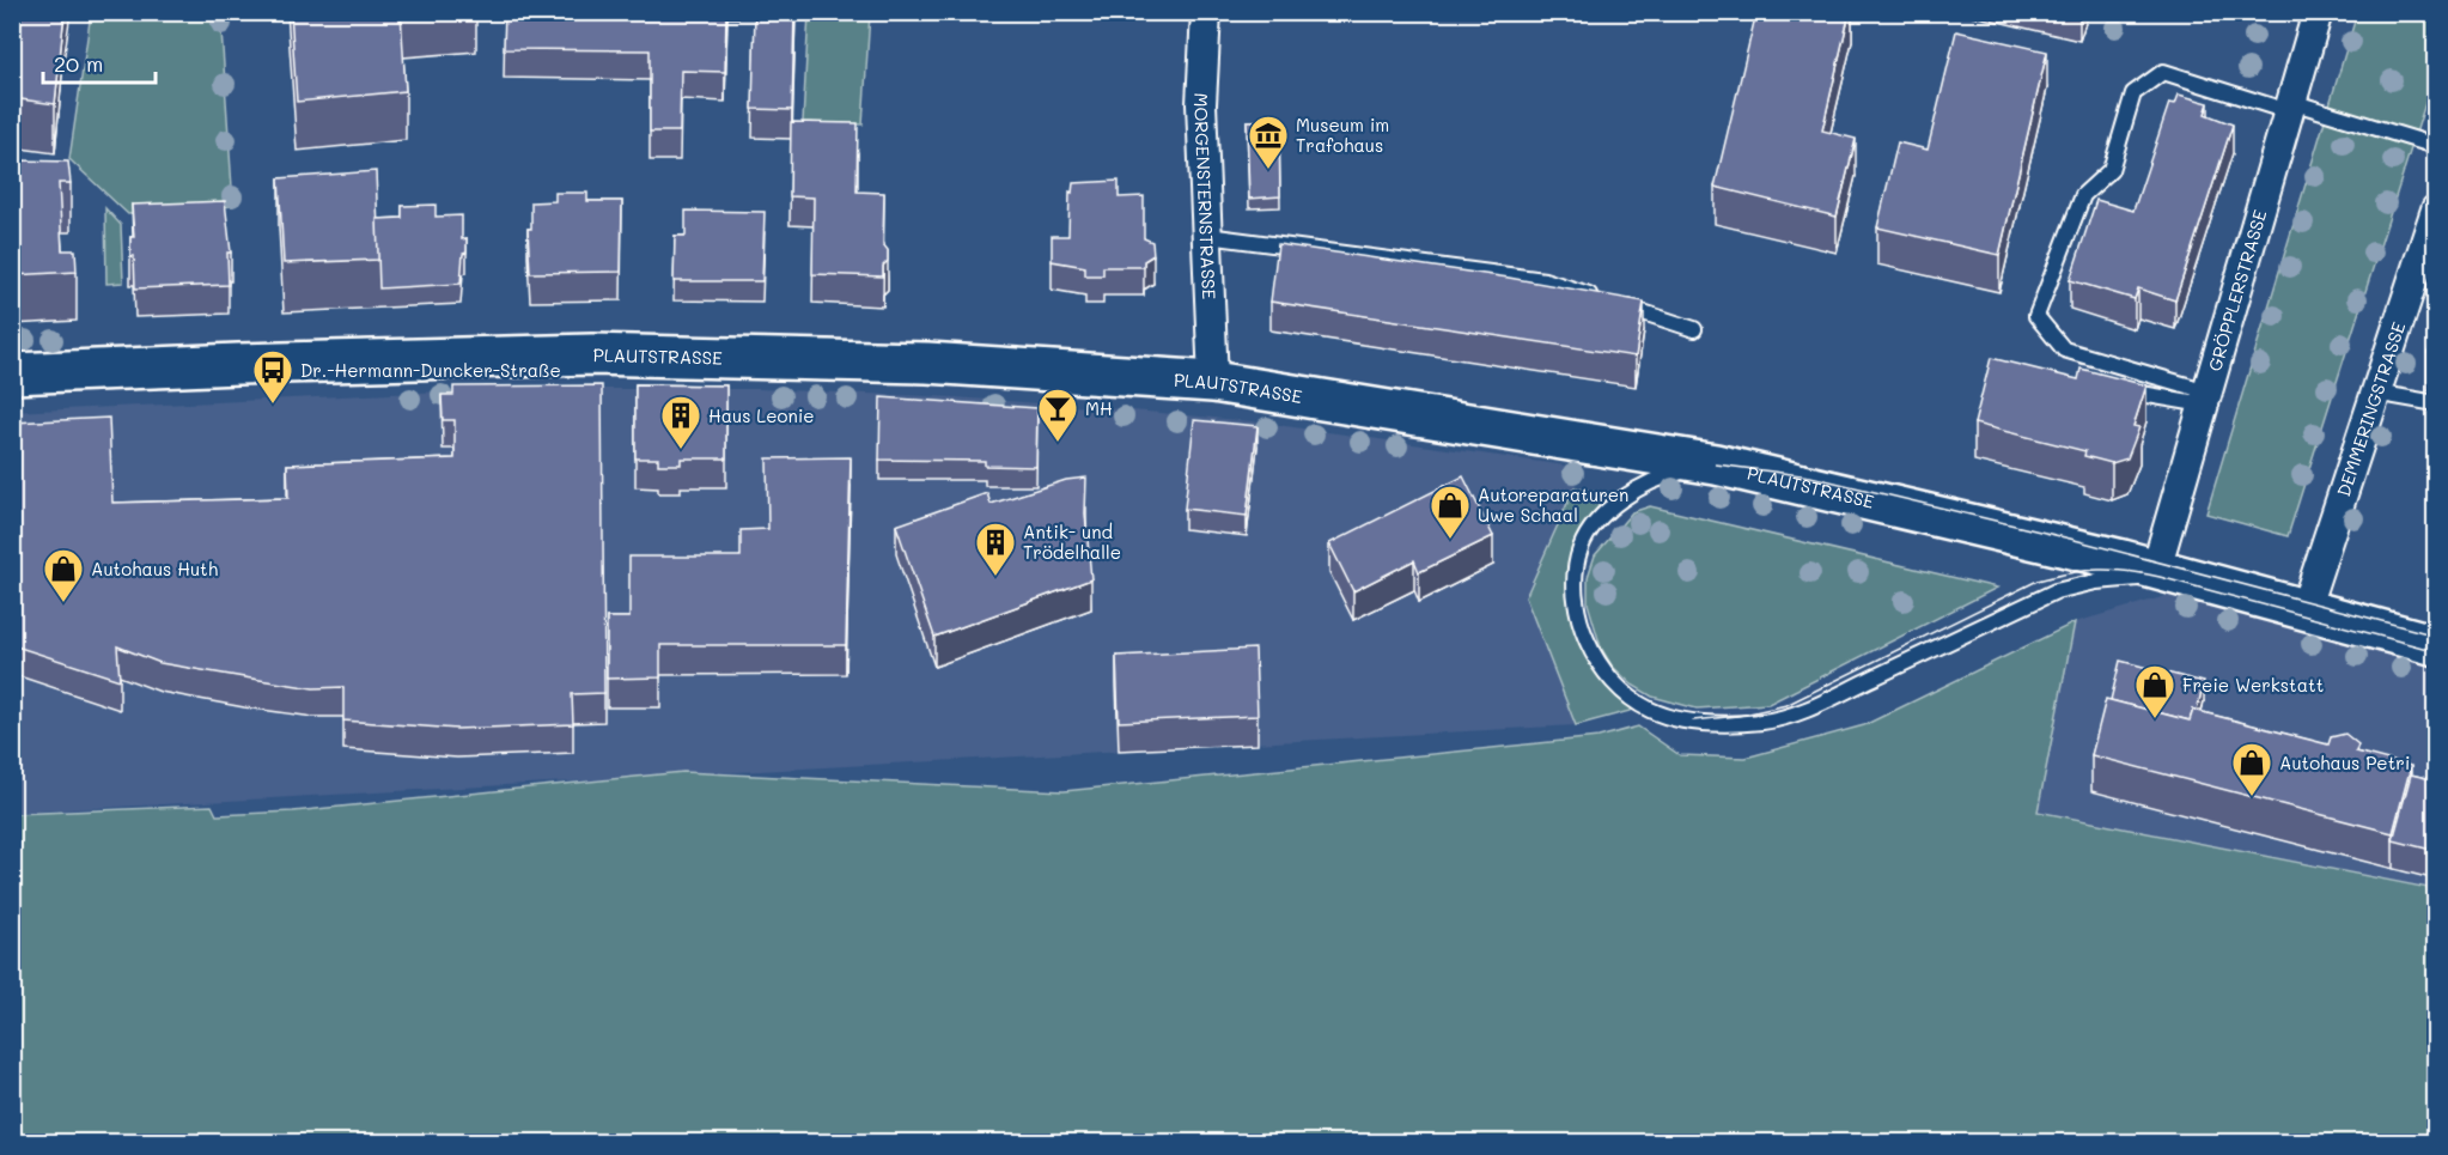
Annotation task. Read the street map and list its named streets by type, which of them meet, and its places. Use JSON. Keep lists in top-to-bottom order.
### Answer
{
  "streets": {
    "main road": ["PLAUTSTRASSE"],
    "street": ["MORGENSTERNSTRASSE", "GRÖPPLERSTRASSE", "DEMMERINGSTRASSE"]
  },
  "crossings": [
    ["MORGENSTERNSTRASSE", "PLAUTSTRASSE"],
    ["GRÖPPLERSTRASSE", "PLAUTSTRASSE"],
    ["PLAUTSTRASSE", "DEMMERINGSTRASSE"]
  ],
  "places": {
    "museum": ["Museum im Trafohaus"],
    "bus stop": ["Dr.-Hermann-Duncker-Straße"],
    "bar": ["MH"],
    "building": ["Haus Leonie", "Antik- und Trödelhalle"],
    "shop": [
      "Autoreparaturen Uwe Schaal",
      "Autohaus Huth",
      "Freie Werkstatt",
      "Autohaus Petri"
    ]
  },
  "scale_bar": "20 m"
}
